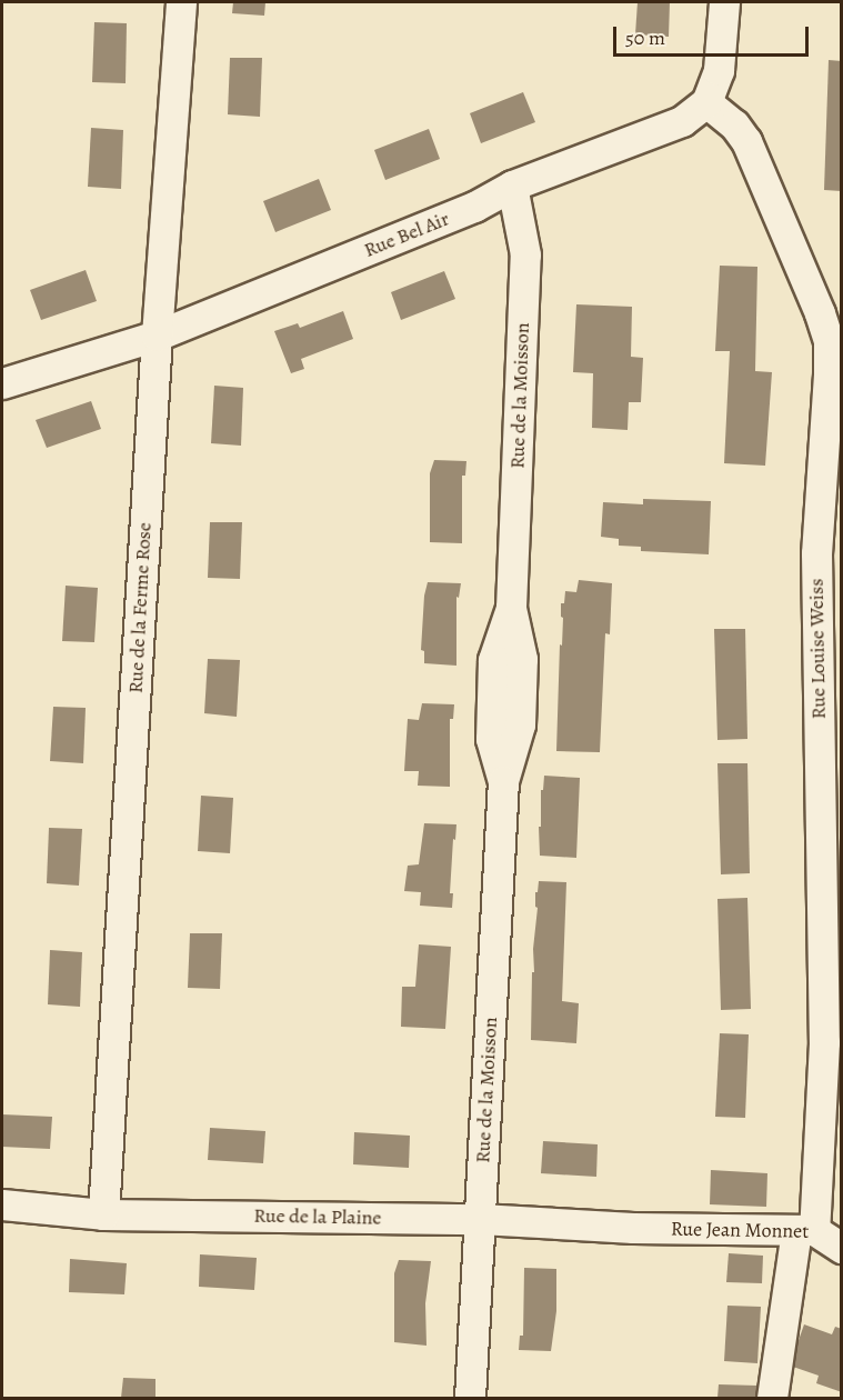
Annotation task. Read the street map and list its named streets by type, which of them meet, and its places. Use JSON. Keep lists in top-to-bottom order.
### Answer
{
  "streets": {
    "street": [
      "Rue Bel Air",
      "Rue de la Moisson",
      "Rue de la Ferme Rose",
      "Rue Louise Weiss",
      "Rue de la Plaine",
      "Rue Jean Monnet"
    ]
  },
  "crossings": [
    ["Rue Bel Air", "Rue de la Moisson"],
    ["Rue Bel Air", "Rue de la Ferme Rose"],
    ["Rue Bel Air", "Rue Louise Weiss"],
    ["Rue de la Moisson", "Rue de la Plaine"],
    ["Rue de la Ferme Rose", "Rue de la Plaine"],
    ["Rue Louise Weiss", "Rue Jean Monnet"],
    ["Rue de la Plaine", "Rue Jean Monnet"]
  ],
  "scale_bar": "50 m"
}
